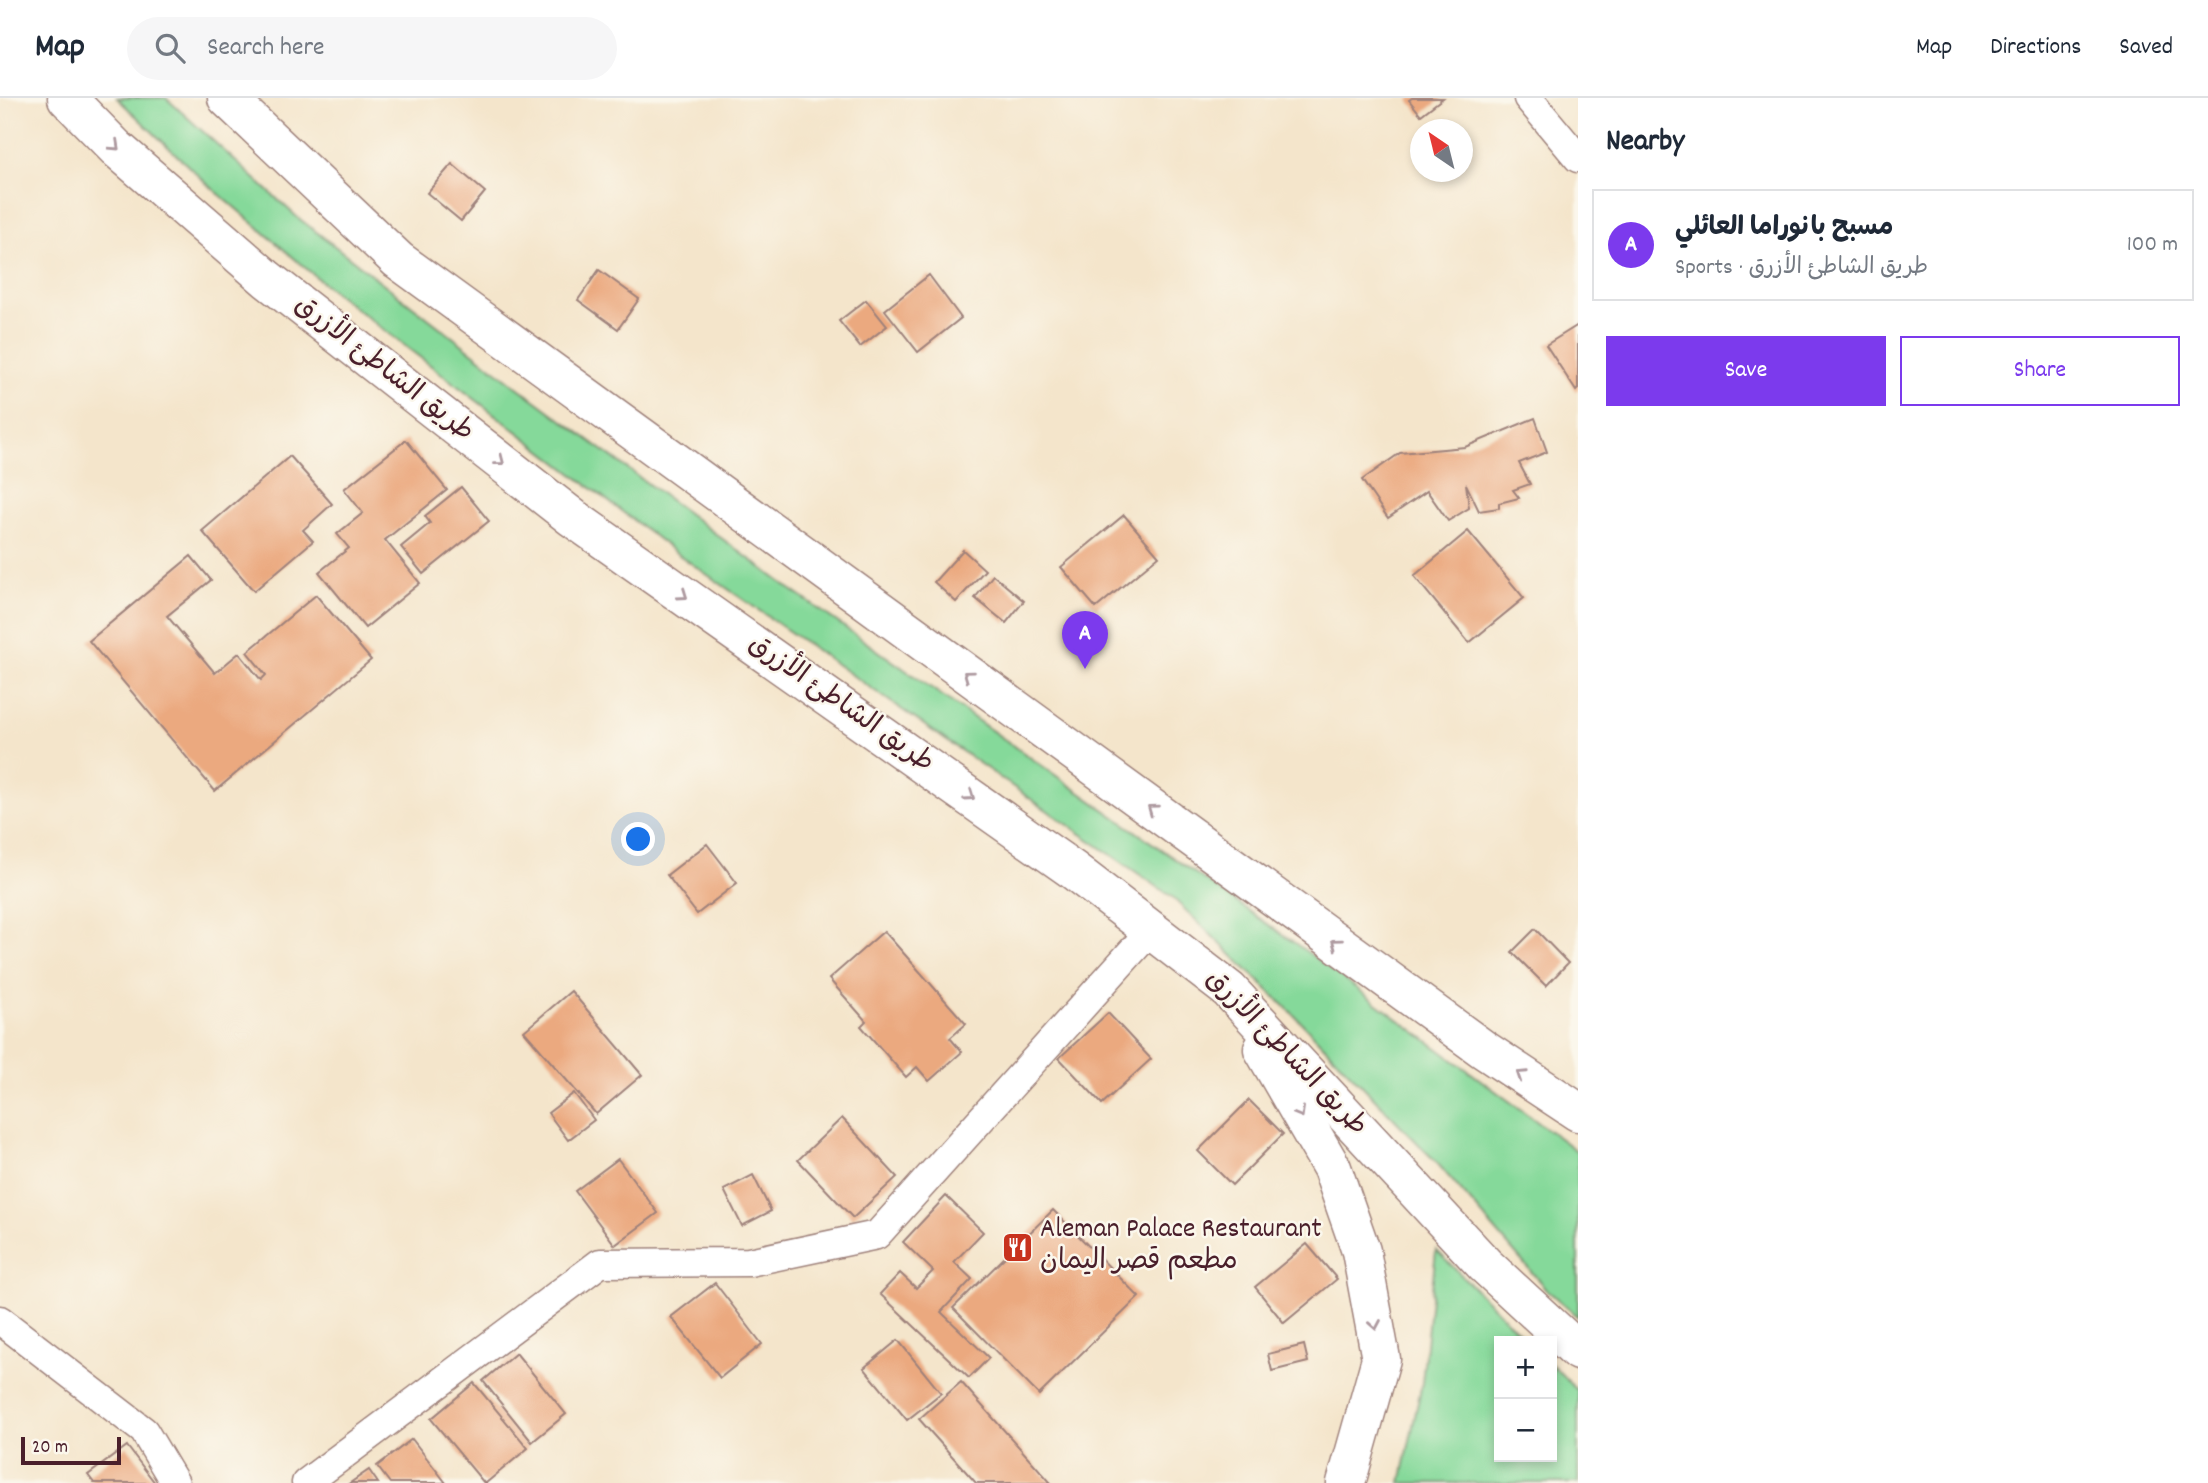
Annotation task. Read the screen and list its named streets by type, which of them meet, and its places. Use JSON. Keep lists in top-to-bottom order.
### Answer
{
  "streets": {
    "main road": ["طريق الشاطئ الأزرق"]
  },
  "places": {
    "restaurant": ["Aleman Palace Restaurant مطعم قصر اليمان"]
  },
  "scale_bar": "20 m",
  "north": "top left",
  "page": {
    "header": "Map",
    "search": "Search here",
    "nav": ["Map", "Directions", "Saved"],
    "heading": "Nearby",
    "list": [
      {
        "mark": "A",
        "name": "مسبح بانوراما العائلي",
        "note": "Sports · طريق الشاطئ الأزرق",
        "value": "100 m"
      }
    ],
    "buttons": ["Save", "Share"],
    "pins": "A",
    "map_buttons": ["+", "−"],
    "scale": "20 m"
  }
}
